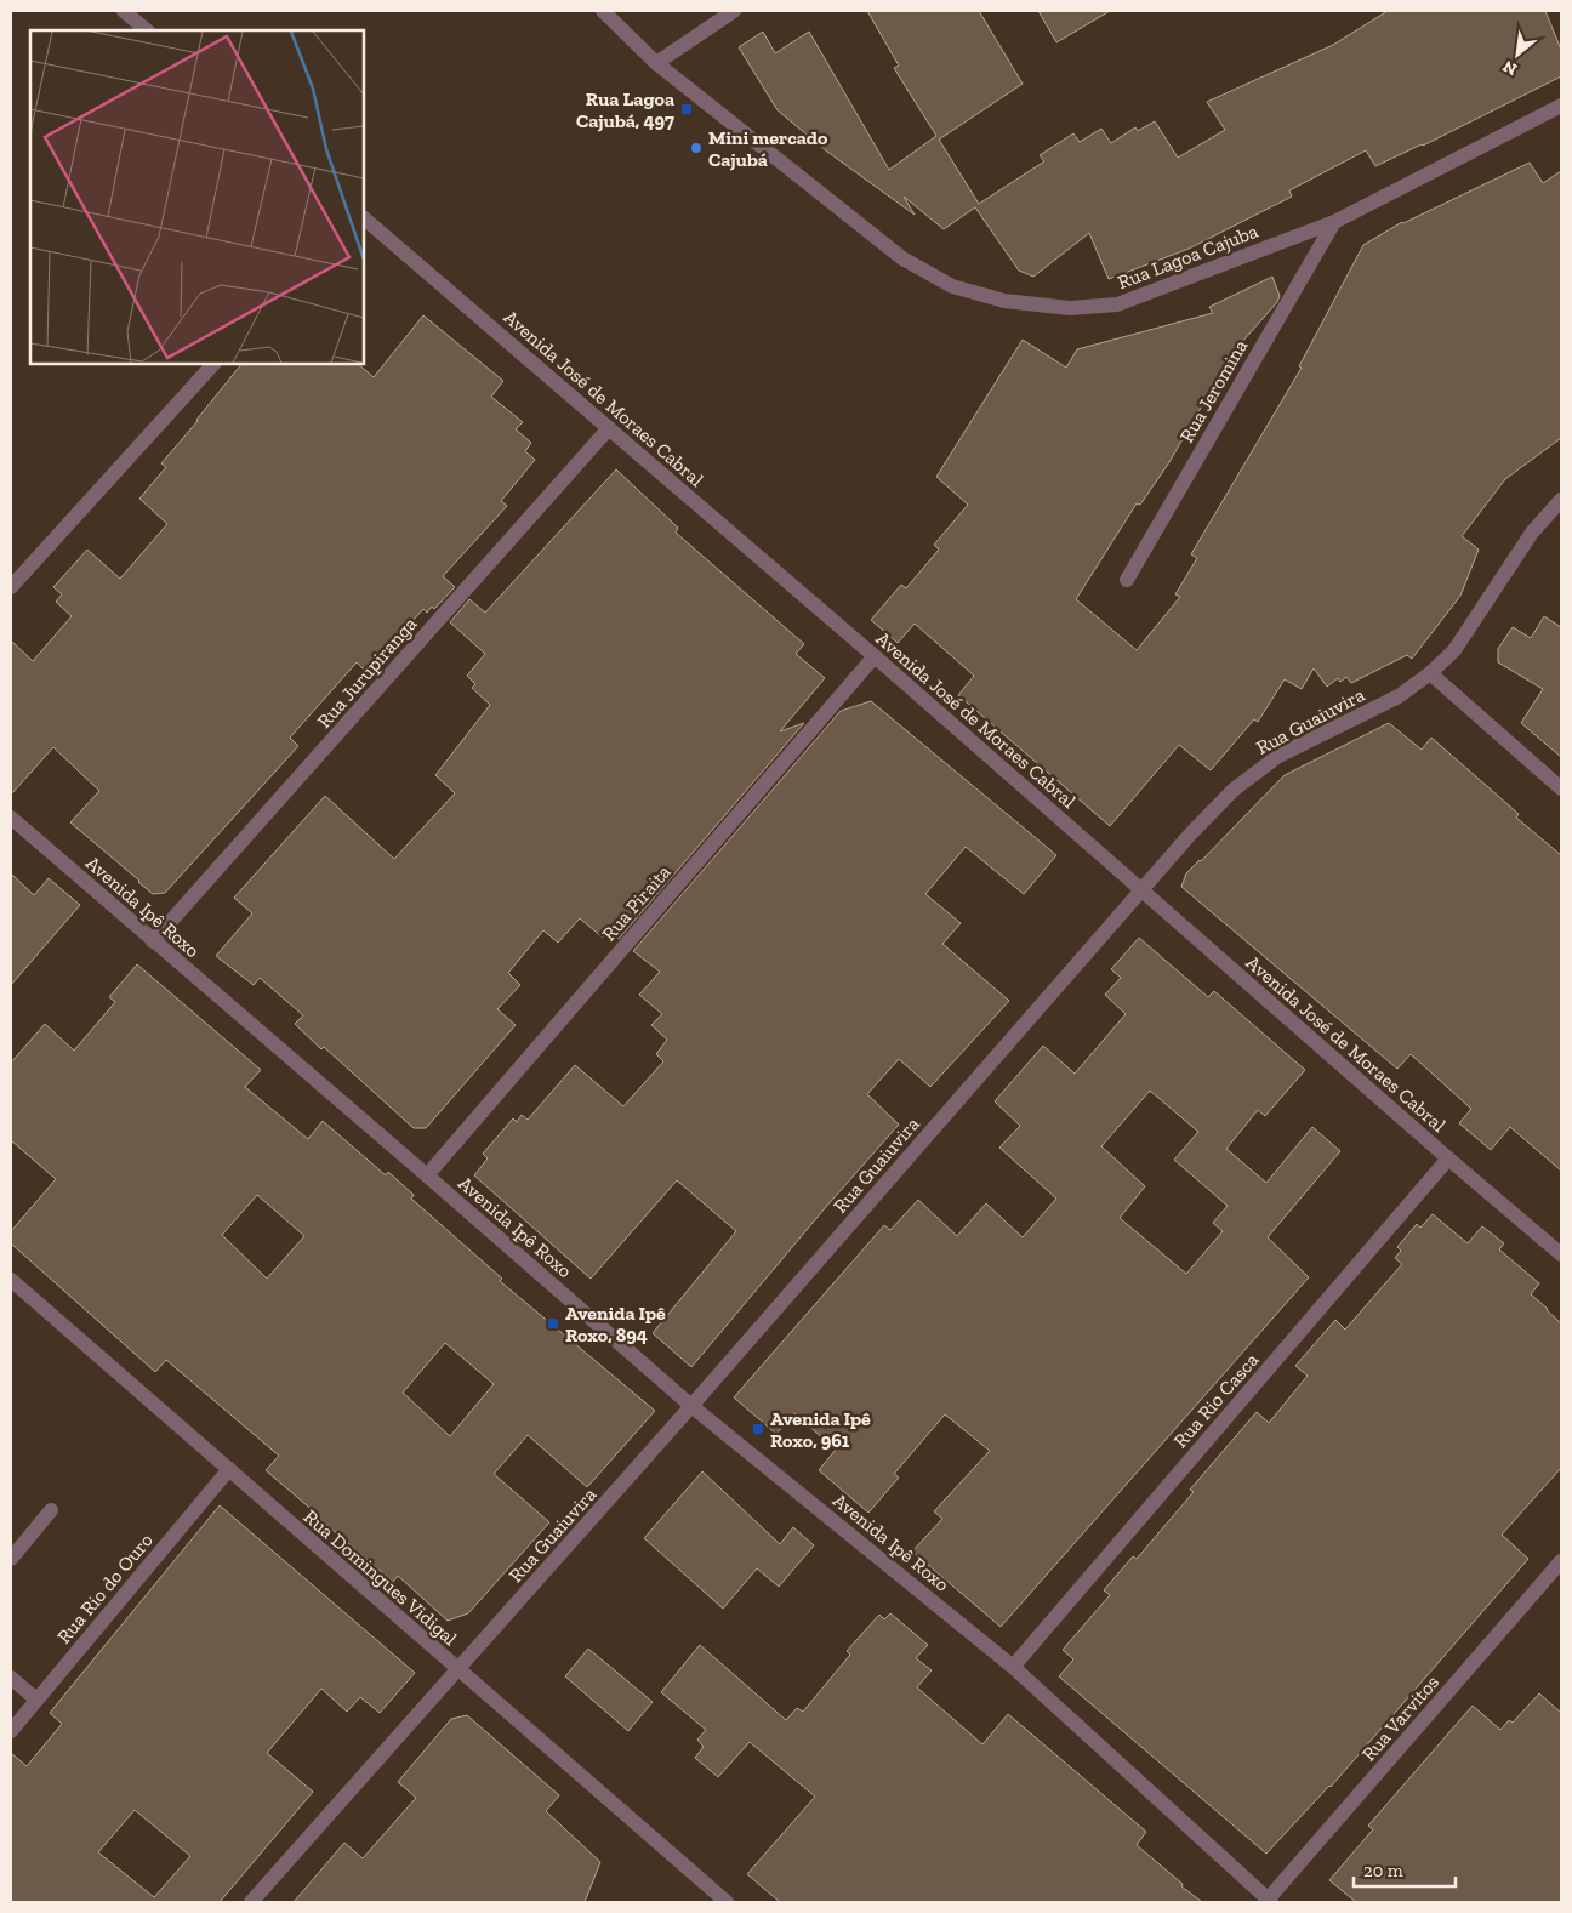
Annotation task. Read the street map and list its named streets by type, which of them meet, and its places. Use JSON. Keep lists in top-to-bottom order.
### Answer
{
  "streets": {
    "street": [
      "Rua Lagoa Cajuba",
      "Rua Jeromina",
      "Avenida José de Moraes Cabral",
      "Rua Jurupiranga",
      "Rua Guaiuvira",
      "Rua Piraita",
      "Avenida Ipê Roxo",
      "Rua Rio Casca",
      "Rua Domingues Vidigal",
      "Rua Rio do Ouro",
      "Rua Varvitos"
    ]
  },
  "crossings": [
    ["Rua Lagoa Cajuba", "Rua Jeromina"],
    ["Avenida José de Moraes Cabral", "Rua Jurupiranga"],
    ["Avenida José de Moraes Cabral", "Rua Guaiuvira"],
    ["Avenida José de Moraes Cabral", "Rua Piraita"],
    ["Avenida José de Moraes Cabral", "Rua Rio Casca"],
    ["Rua Jurupiranga", "Avenida Ipê Roxo"],
    ["Rua Guaiuvira", "Avenida Ipê Roxo"],
    ["Rua Guaiuvira", "Rua Domingues Vidigal"],
    ["Rua Piraita", "Avenida Ipê Roxo"],
    ["Avenida Ipê Roxo", "Rua Rio Casca"],
    ["Avenida Ipê Roxo", "Rua Varvitos"],
    ["Rua Domingues Vidigal", "Rua Rio do Ouro"]
  ],
  "places": {
    "transit": ["Rua Lagoa Cajubá, 497", "Avenida Ipê Roxo, 894", "Avenida Ipê Roxo, 961"],
    "other": ["Mini mercado Cajubá"]
  },
  "scale_bar": "20 m",
  "north": "bottom left"
}
